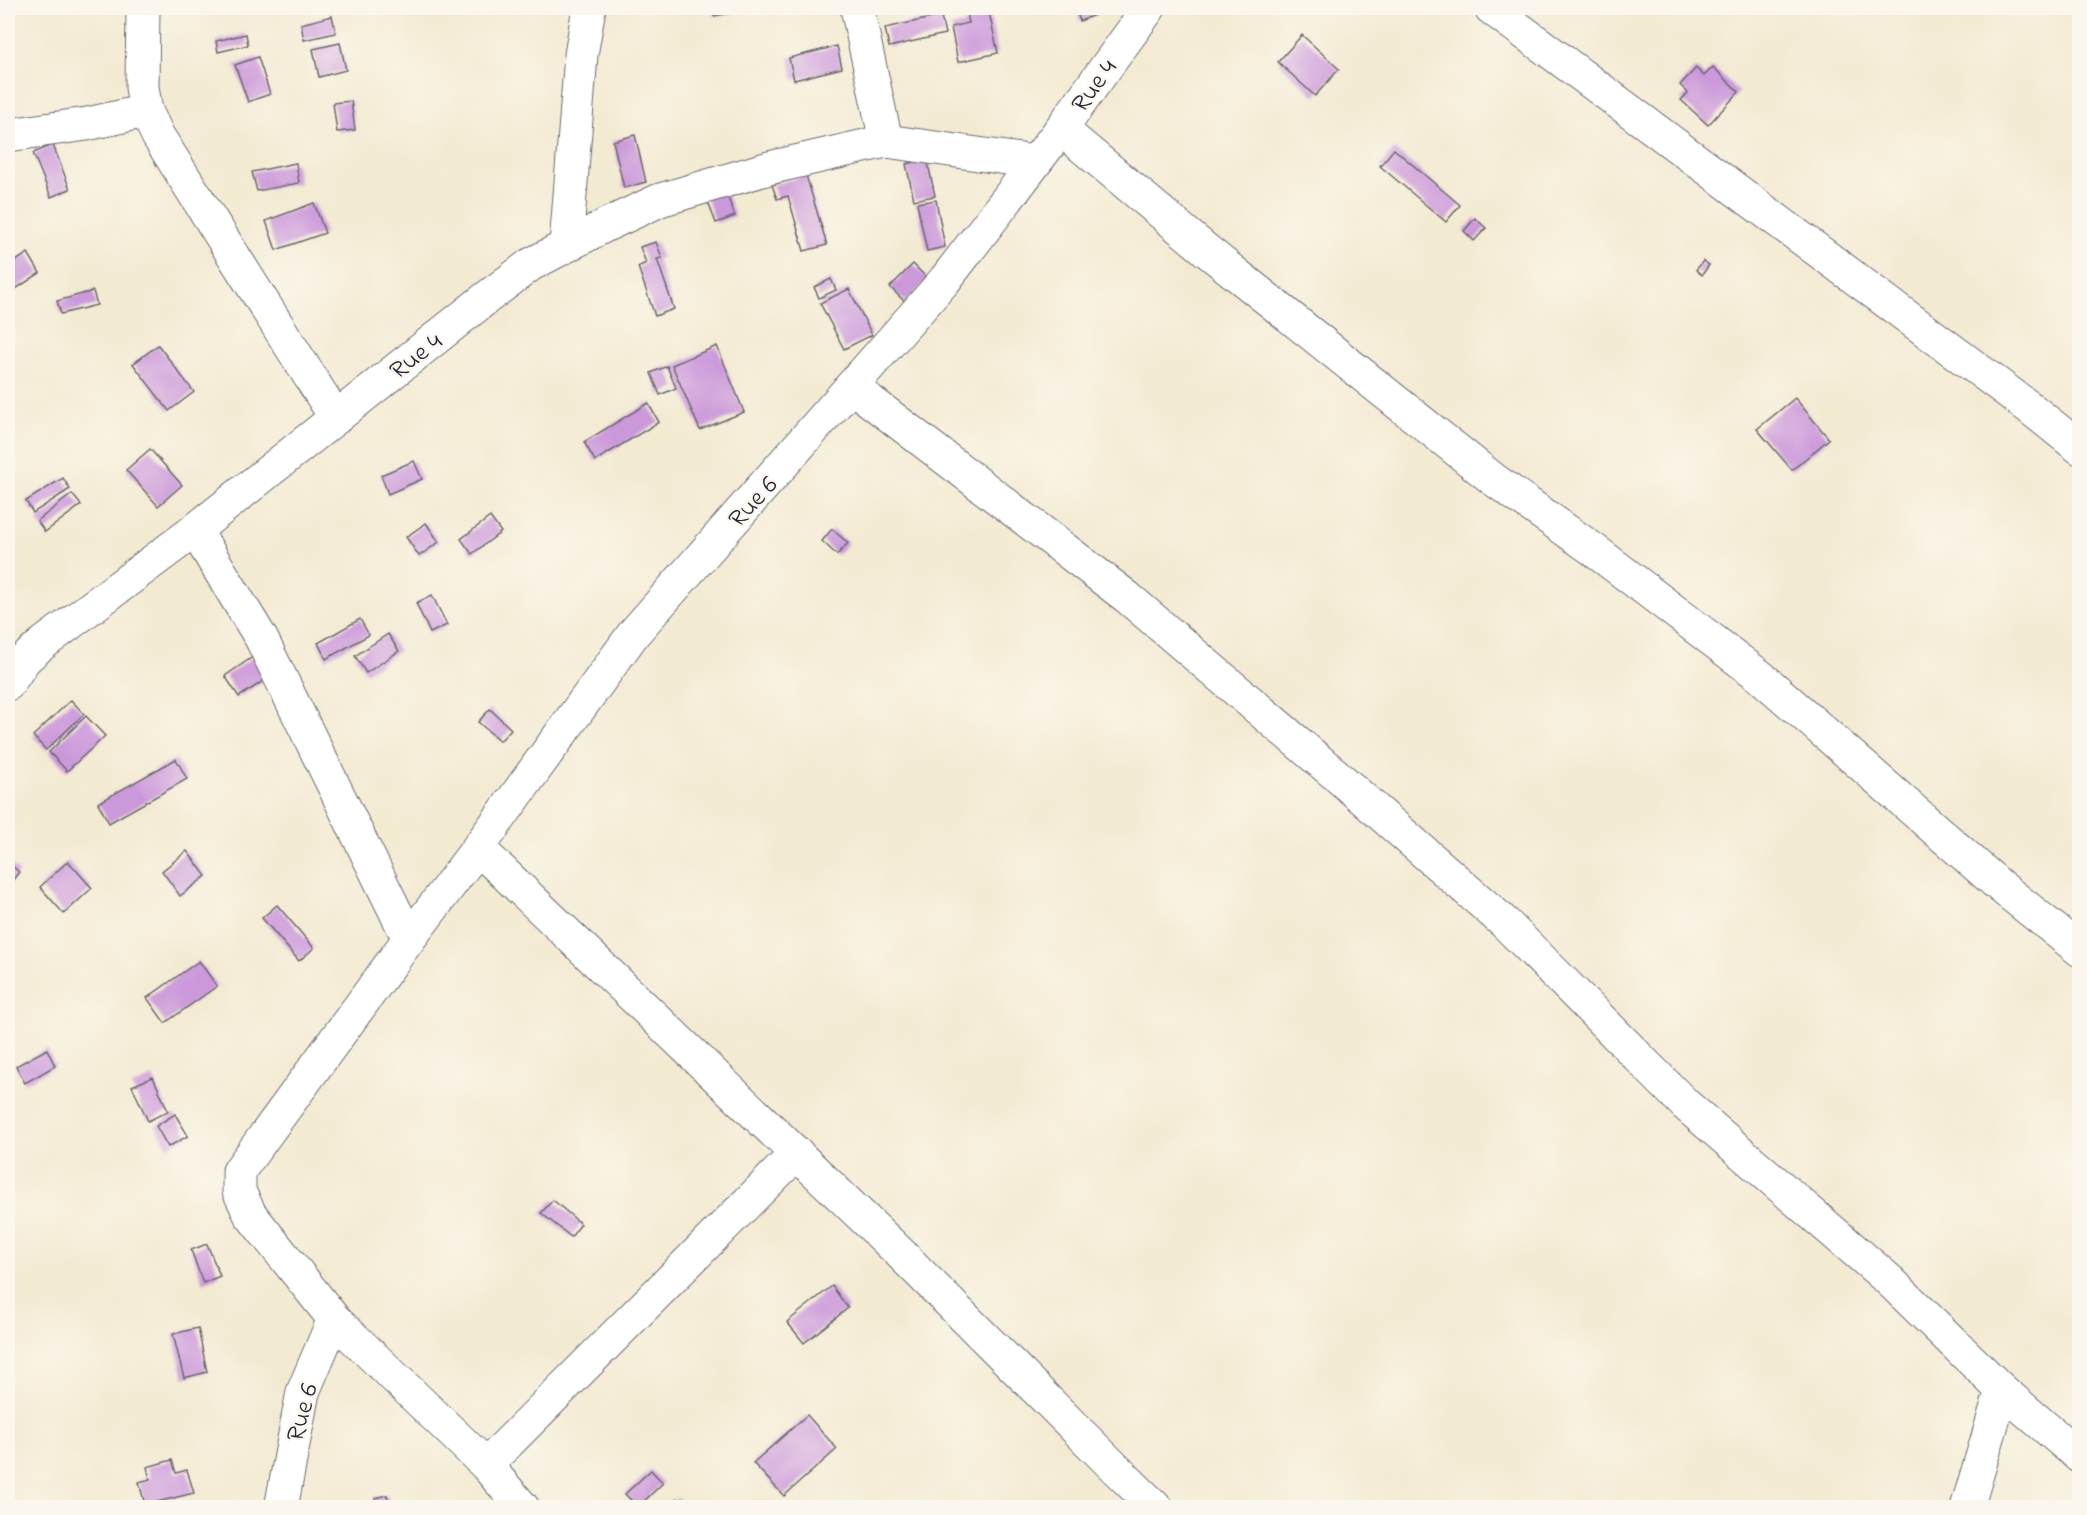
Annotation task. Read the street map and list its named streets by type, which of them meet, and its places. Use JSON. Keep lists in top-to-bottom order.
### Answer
{
  "streets": {
    "street": ["Rue 4", "Rue 6"]
  },
  "crossings": [
    ["Rue 4", "Rue 6"]
  ]
}
